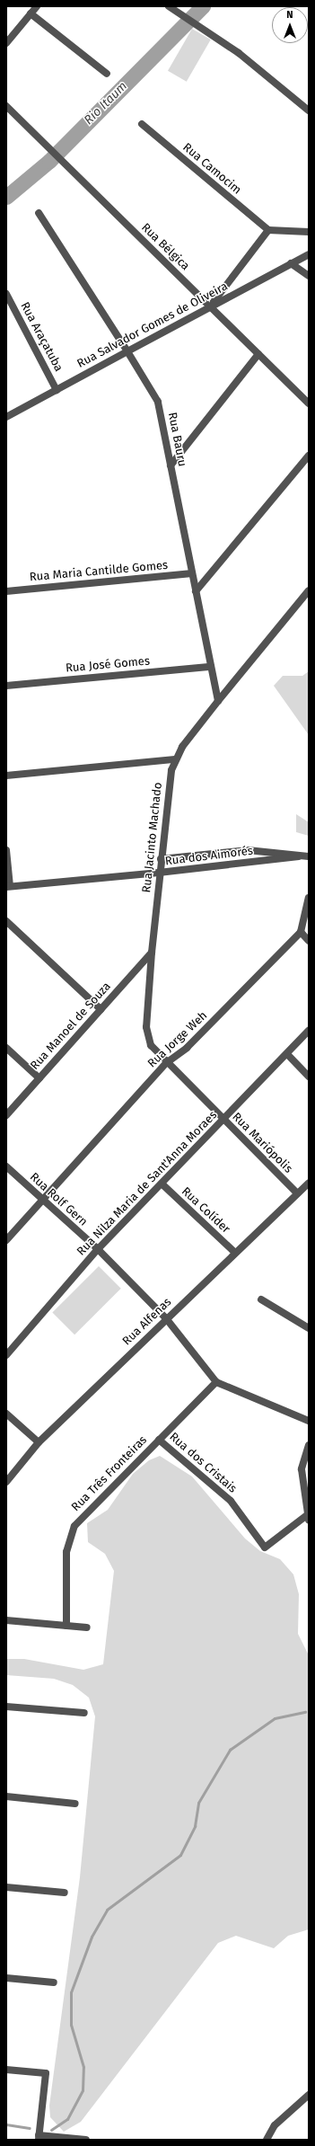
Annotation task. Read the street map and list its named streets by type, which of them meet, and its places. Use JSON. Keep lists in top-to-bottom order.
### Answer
{
  "streets": {
    "street": [
      "Rua Camocim",
      "Rua Bélgica",
      "Rua Salvador Gomes de Oliveira",
      "Rua Araçatuba",
      "Rua Bauru",
      "Rua Maria Cantilde Gomes",
      "Rua José Gomes",
      "Rua Jacinto Machado",
      "Rua dos Aimorés",
      "Rua Manoel de Souza",
      "Rua Jorge Weh",
      "Rua Mariópolis",
      "Rua Nilza Maria de Sant'Anna Moraes",
      "Rua Rolf Gern",
      "Rua Colíder",
      "Rua Alfenas",
      "Rua dos Cristais",
      "Rua Três Fronteiras"
    ]
  },
  "crossings": [
    ["Rua Bélgica", "Rua Salvador Gomes de Oliveira"],
    ["Rua Salvador Gomes de Oliveira", "Rua Araçatuba"],
    ["Rua Salvador Gomes de Oliveira", "Rua Bauru"],
    ["Rua Bauru", "Rua Maria Cantilde Gomes"],
    ["Rua Bauru", "Rua José Gomes"],
    ["Rua Bauru", "Rua Jacinto Machado"],
    ["Rua Jacinto Machado", "Rua dos Aimorés"],
    ["Rua Jacinto Machado", "Rua Manoel de Souza"],
    ["Rua Jacinto Machado", "Rua Jorge Weh"],
    ["Rua Jacinto Machado", "Rua Mariópolis"],
    ["Rua Jorge Weh", "Rua Mariópolis"],
    ["Rua Jorge Weh", "Rua Rolf Gern"],
    ["Rua Mariópolis", "Rua Nilza Maria de Sant'Anna Moraes"],
    ["Rua Mariópolis", "Rua Alfenas"],
    ["Rua Nilza Maria de Sant'Anna Moraes", "Rua Rolf Gern"],
    ["Rua Nilza Maria de Sant'Anna Moraes", "Rua Colíder"],
    ["Rua Rolf Gern", "Rua Alfenas"],
    ["Rua Rolf Gern", "Rua Três Fronteiras"],
    ["Rua Colíder", "Rua Alfenas"],
    ["Rua dos Cristais", "Rua Três Fronteiras"]
  ],
  "water": ["Rio Itaum"],
  "north": "top"
}
